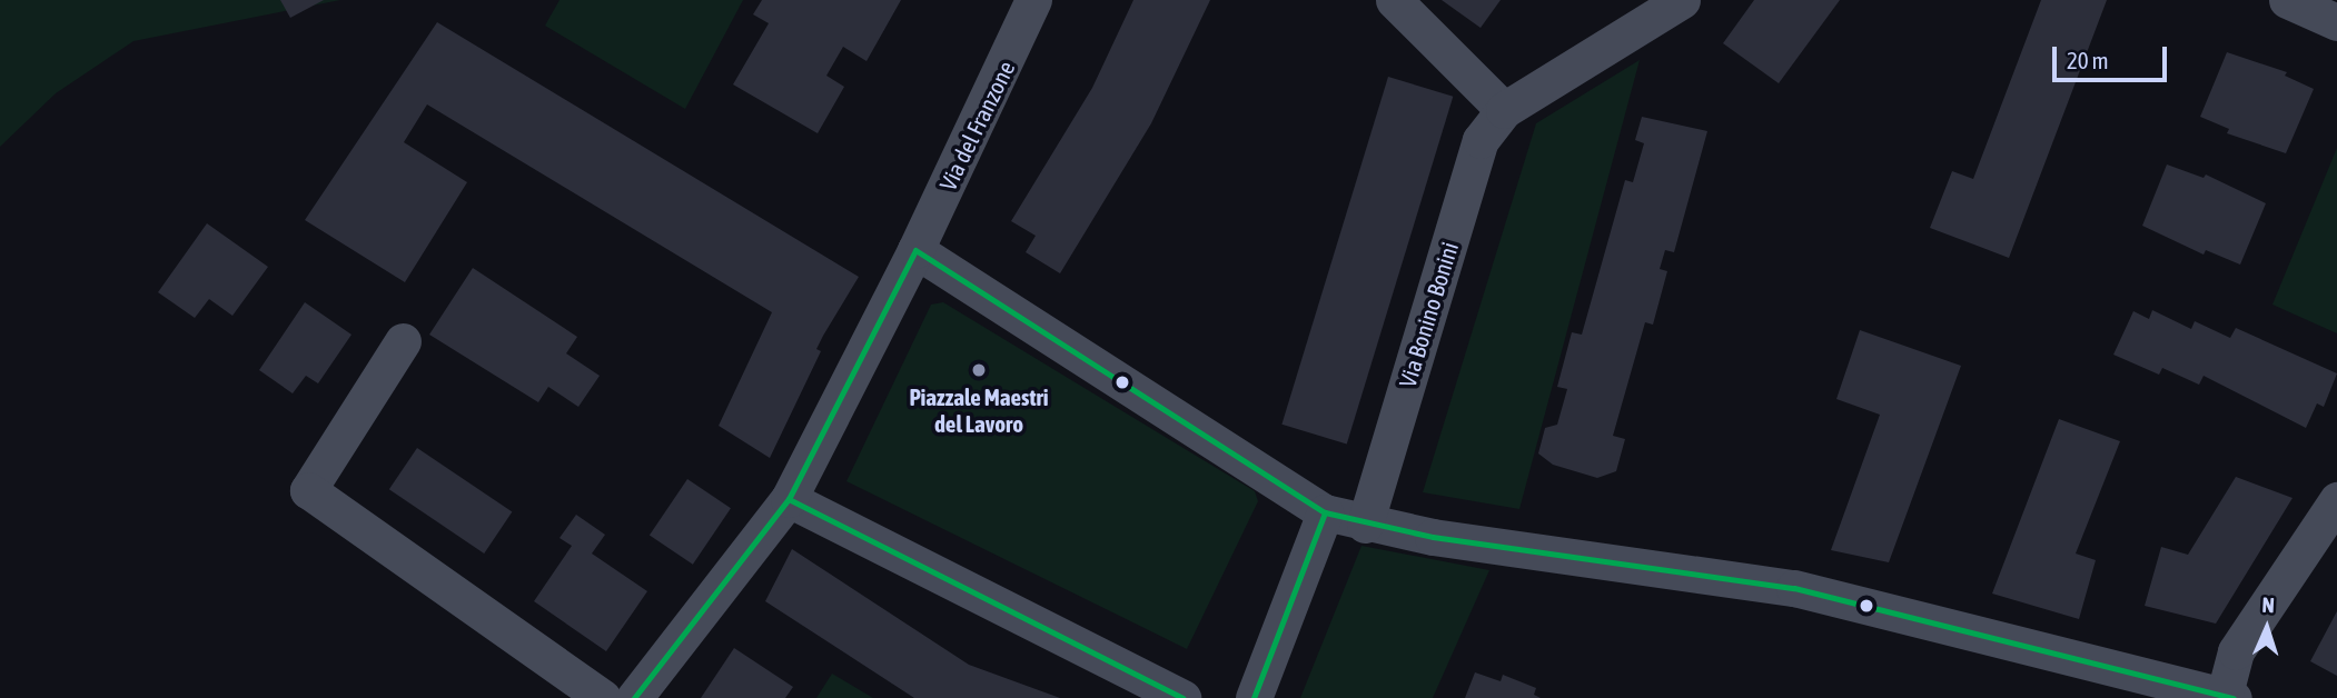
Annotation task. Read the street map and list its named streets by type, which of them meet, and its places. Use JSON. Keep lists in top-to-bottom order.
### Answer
{
  "streets": {
    "street": ["Via del Franzone", "Via Bonino Bonini"]
  },
  "places": ["Piazzale Maestri del Lavoro"],
  "scale_bar": "20 m",
  "north": "top"
}
